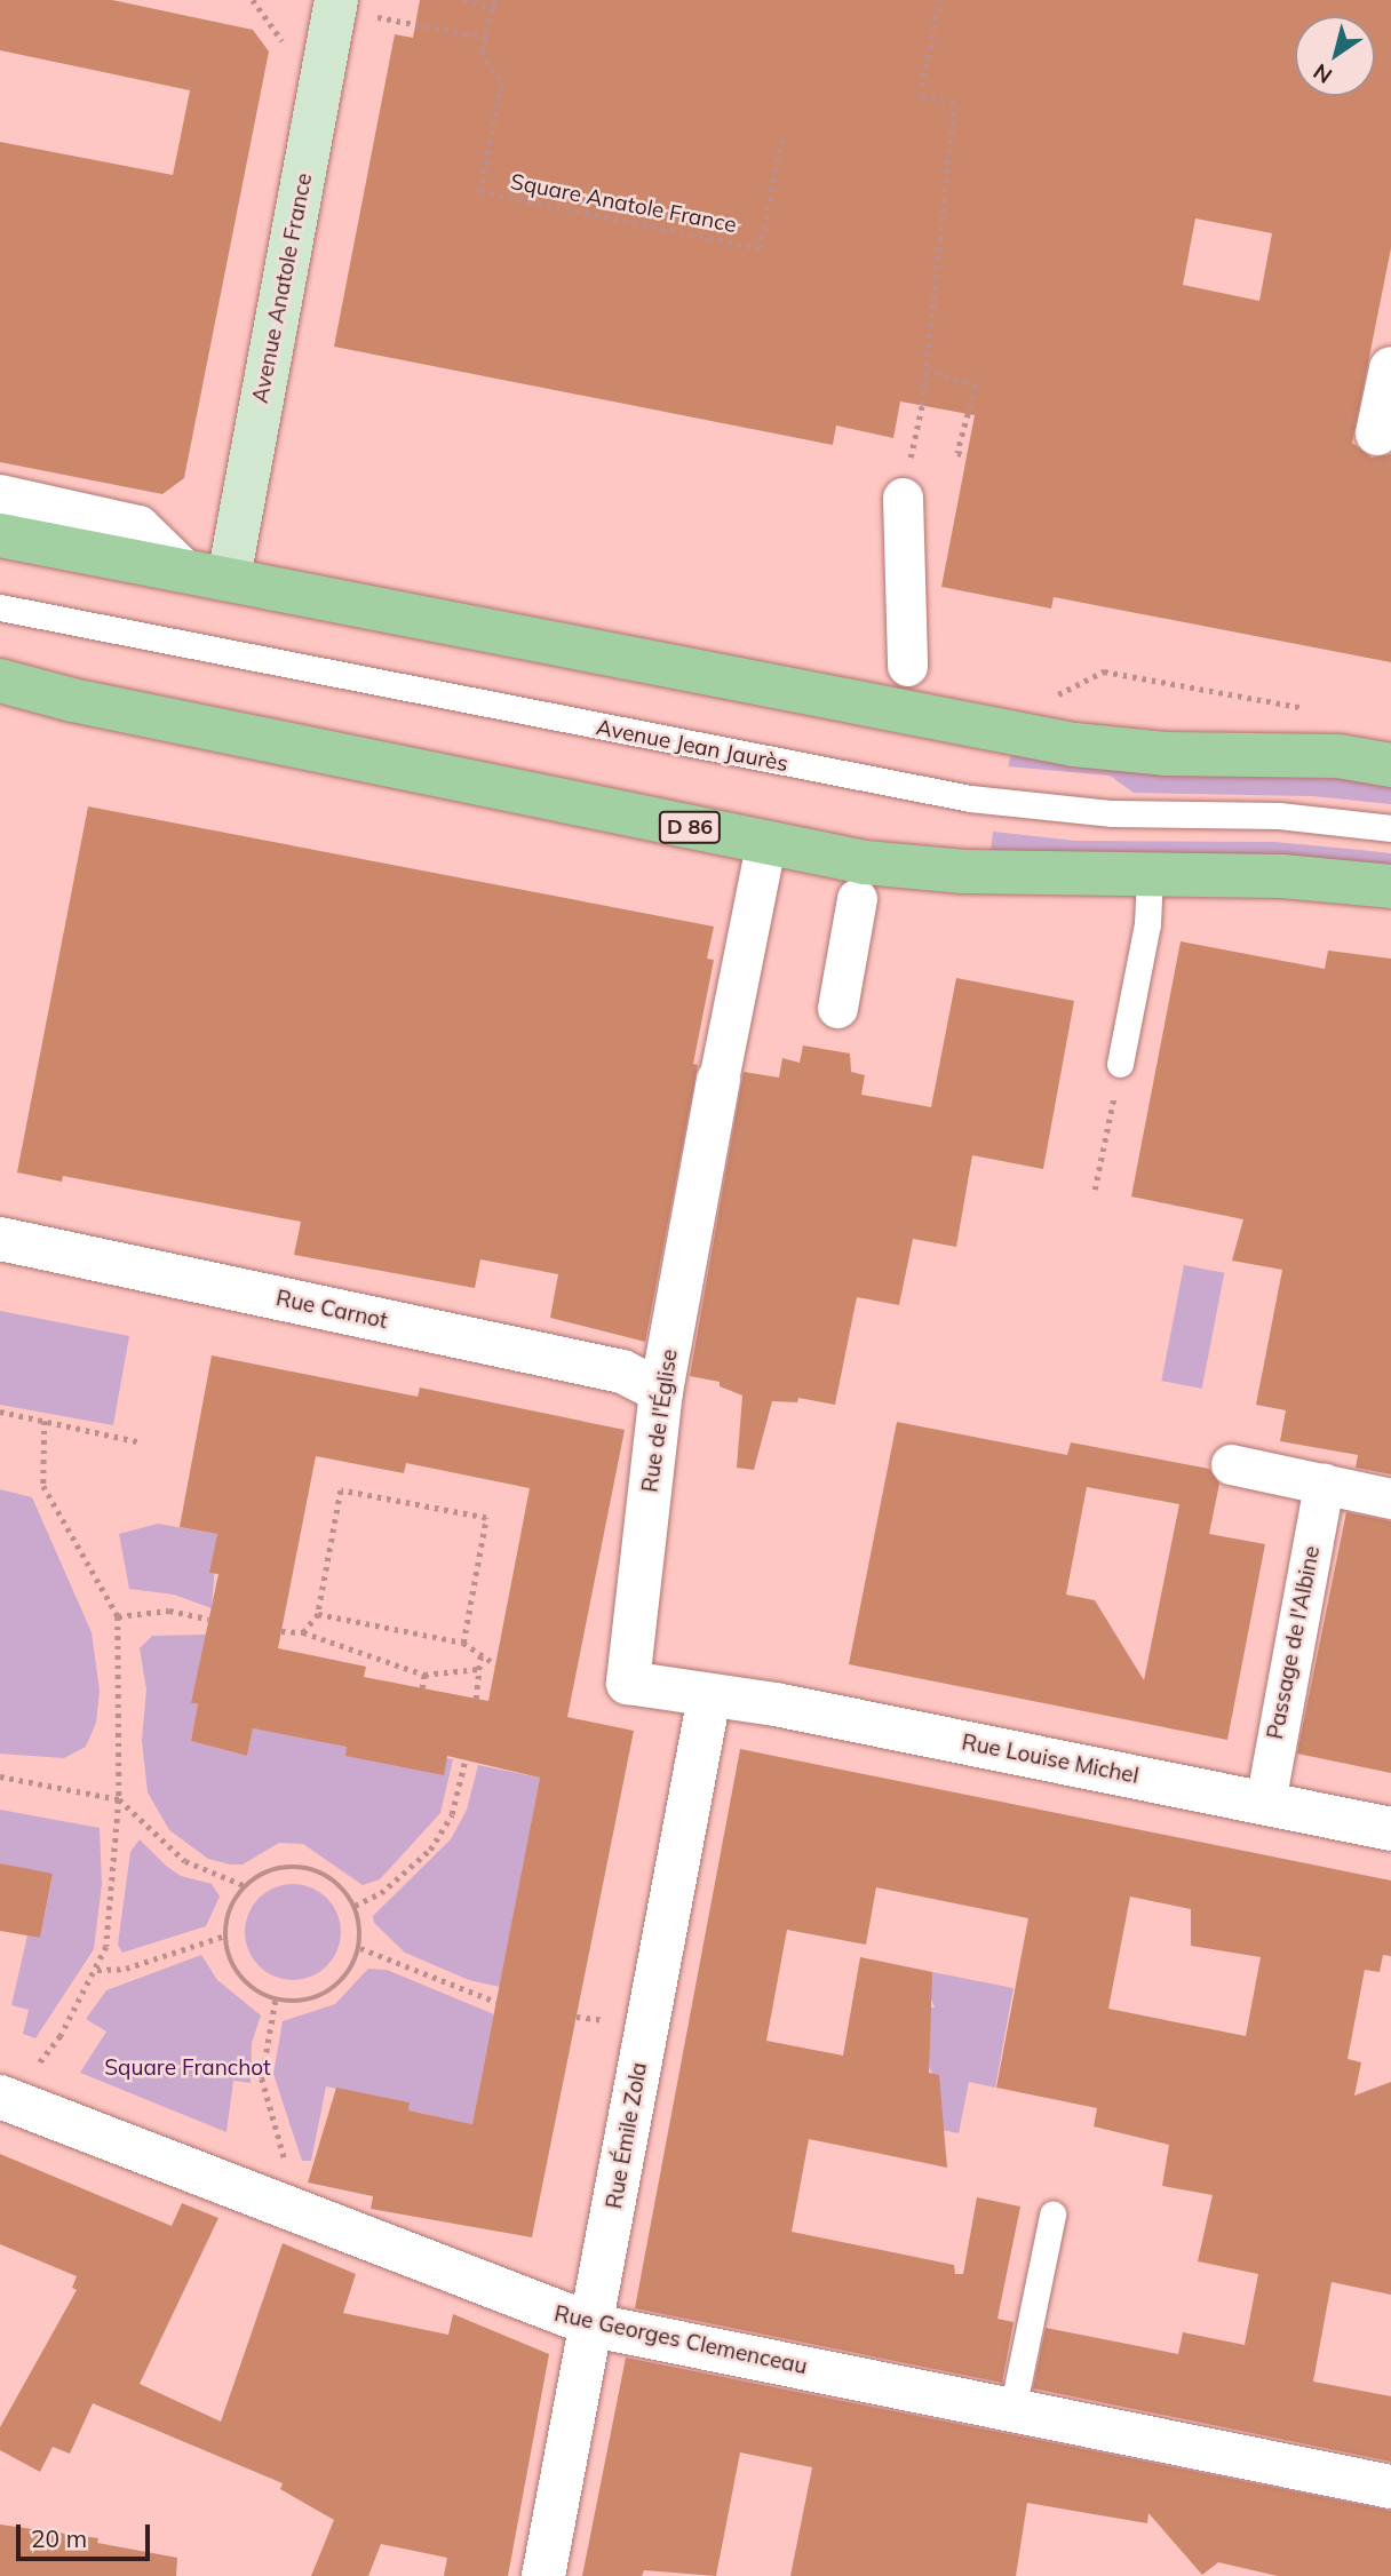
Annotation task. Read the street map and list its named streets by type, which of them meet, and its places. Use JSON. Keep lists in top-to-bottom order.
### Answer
{
  "streets": {
    "main road": ["Avenue Anatole France", "D 86"],
    "street": [
      "Rue Carnot",
      "Rue de l'Église",
      "Passage de l'Albine",
      "Rue Louise Michel",
      "Rue Émile Zola",
      "Rue Georges Clemenceau"
    ],
    "lane": ["Avenue Jean Jaurès"],
    "path": ["Square Anatole France"]
  },
  "crossings": [
    ["Rue Carnot", "Rue de l'Église"],
    ["Rue de l'Église", "Rue Louise Michel"],
    ["Rue de l'Église", "Rue Émile Zola"],
    ["Passage de l'Albine", "Rue Louise Michel"],
    ["Rue Louise Michel", "Rue Émile Zola"],
    ["Rue Émile Zola", "Rue Georges Clemenceau"]
  ],
  "parks": ["Square Franchot"],
  "scale_bar": "20 m",
  "north": "bottom left"
}
